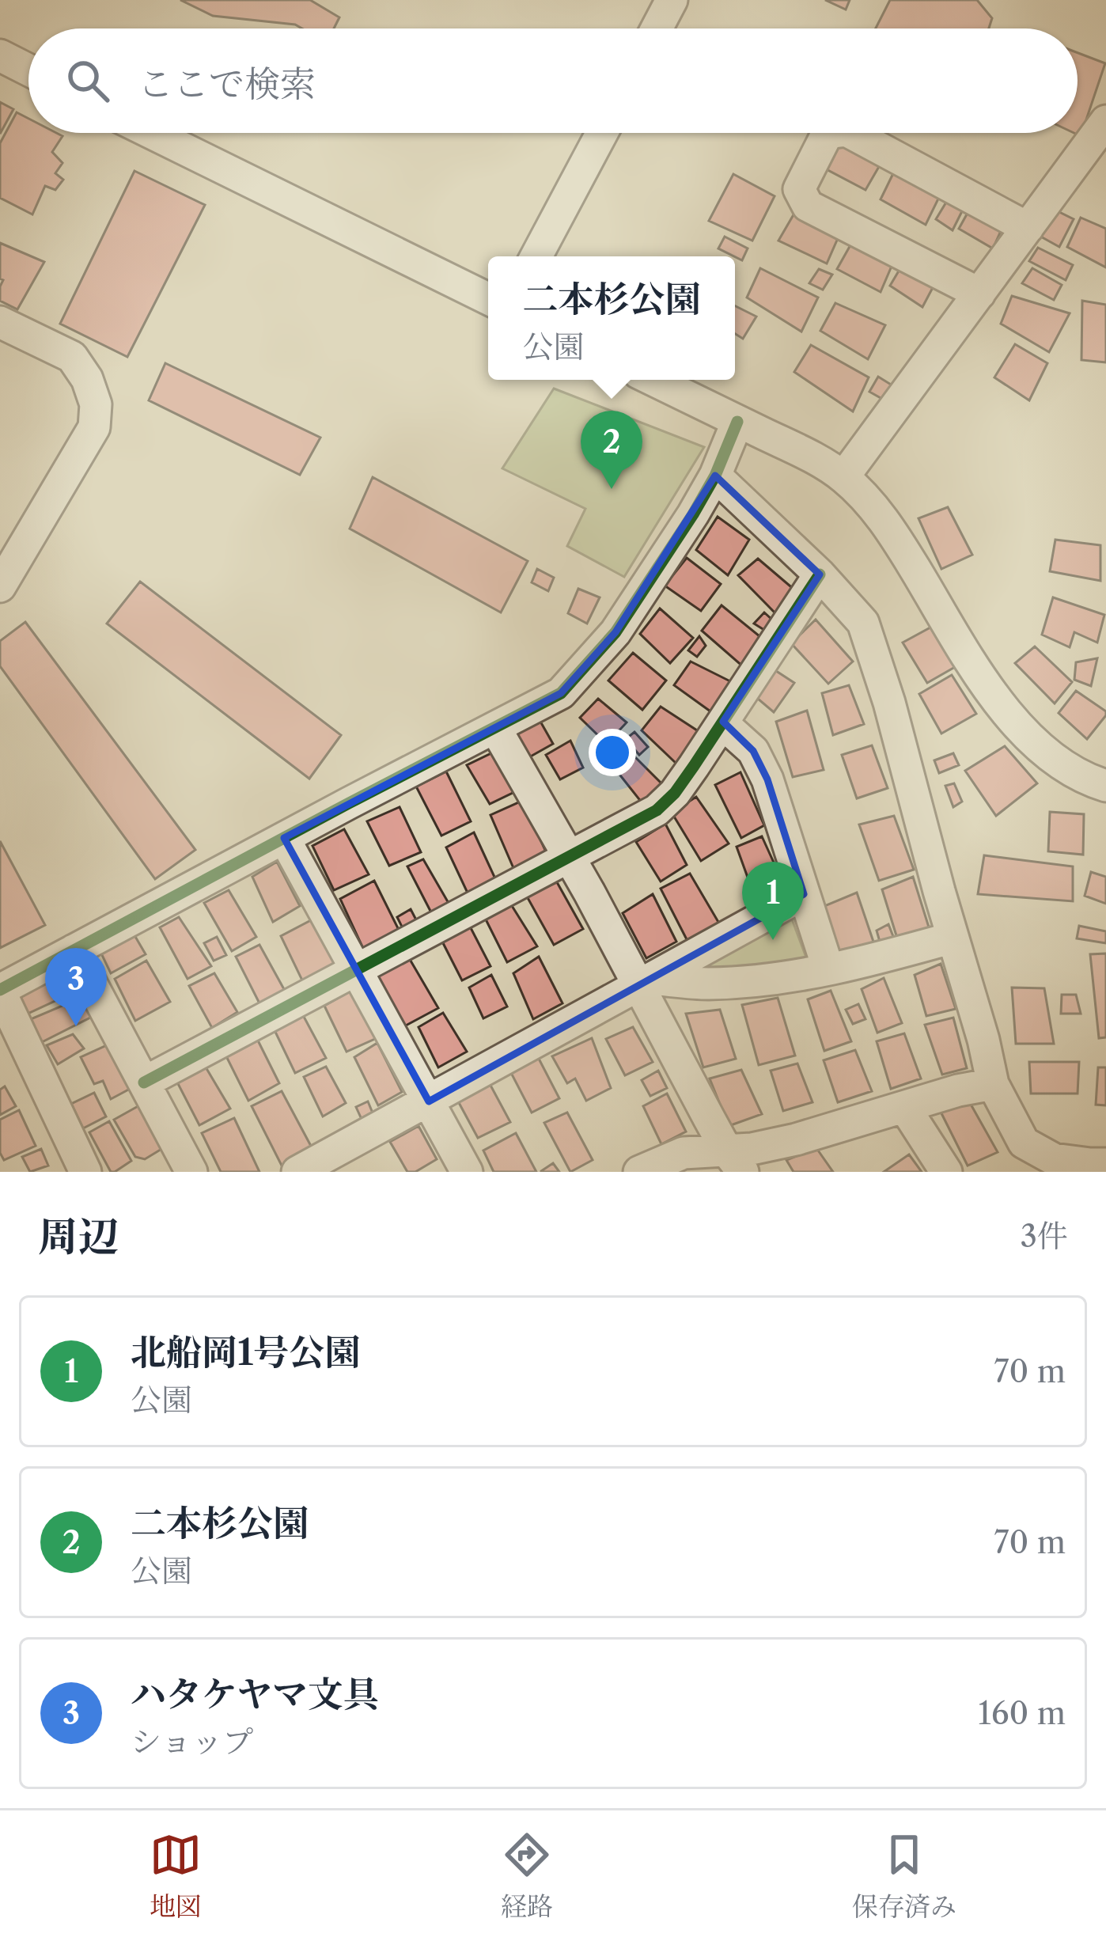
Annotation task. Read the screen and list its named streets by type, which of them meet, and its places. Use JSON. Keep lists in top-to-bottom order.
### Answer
{
  "page": {
    "search": "ここで検索",
    "popup": ["二本杉公園", "公園"],
    "pins": ["2", "1", "3"],
    "heading": ["周辺", "3件"],
    "list": [
      {
        "mark": "1",
        "name": "北船岡1号公園",
        "note": "公園",
        "value": "70 m"
      },
      {
        "mark": "2",
        "name": "二本杉公園",
        "note": "公園",
        "value": "70 m"
      },
      {
        "mark": "3",
        "name": "ハタケヤマ文具",
        "note": "ショップ",
        "value": "160 m"
      }
    ],
    "nav": ["地図", "経路", "保存済み"]
  }
}
